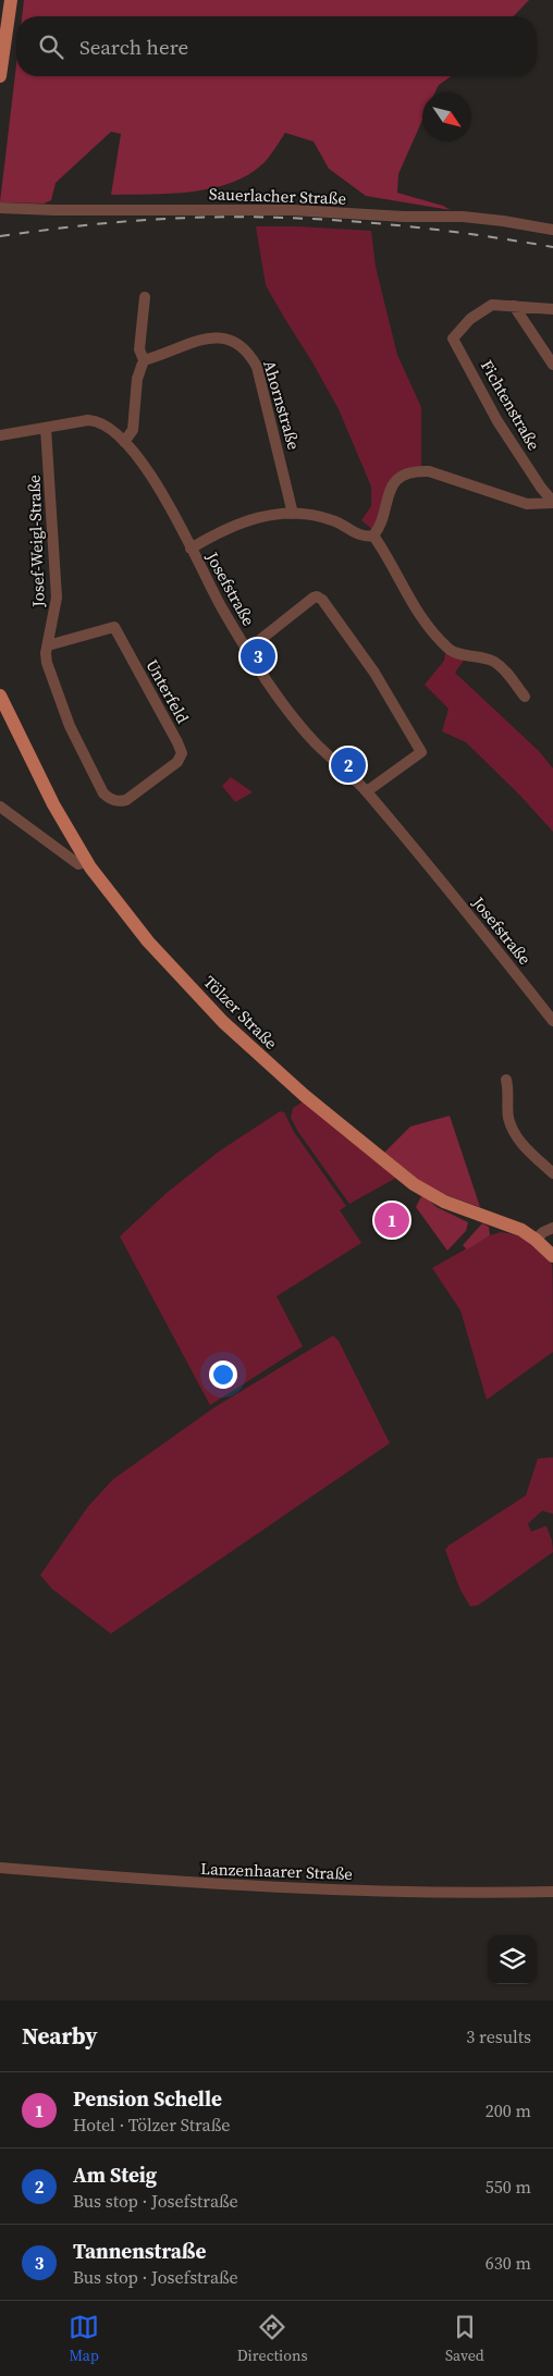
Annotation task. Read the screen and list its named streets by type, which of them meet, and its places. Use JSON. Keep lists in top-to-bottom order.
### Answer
{
  "streets": {
    "main road": ["Tölzer Straße"],
    "street": [
      "Sauerlacher Straße",
      "Ahornstraße",
      "Fichtenstraße",
      "Josef-Weigl-Straße",
      "Josefstraße",
      "Unterfeld",
      "Lanzenhaarer Straße"
    ]
  },
  "crossings": [
    ["Josef-Weigl-Straße", "Josefstraße"],
    ["Josef-Weigl-Straße", "Unterfeld"]
  ],
  "north": "bottom right",
  "page": {
    "search": "Search here",
    "pins": ["3", "2", "1"],
    "heading": ["Nearby", "3 results"],
    "list": [
      {
        "mark": "1",
        "name": "Pension Schelle",
        "note": "Hotel · Tölzer Straße",
        "value": "200 m"
      },
      {
        "mark": "2",
        "name": "Am Steig",
        "note": "Bus stop · Josefstraße",
        "value": "550 m"
      },
      {
        "mark": "3",
        "name": "Tannenstraße",
        "note": "Bus stop · Josefstraße",
        "value": "630 m"
      }
    ],
    "nav": ["Map", "Directions", "Saved"]
  }
}
